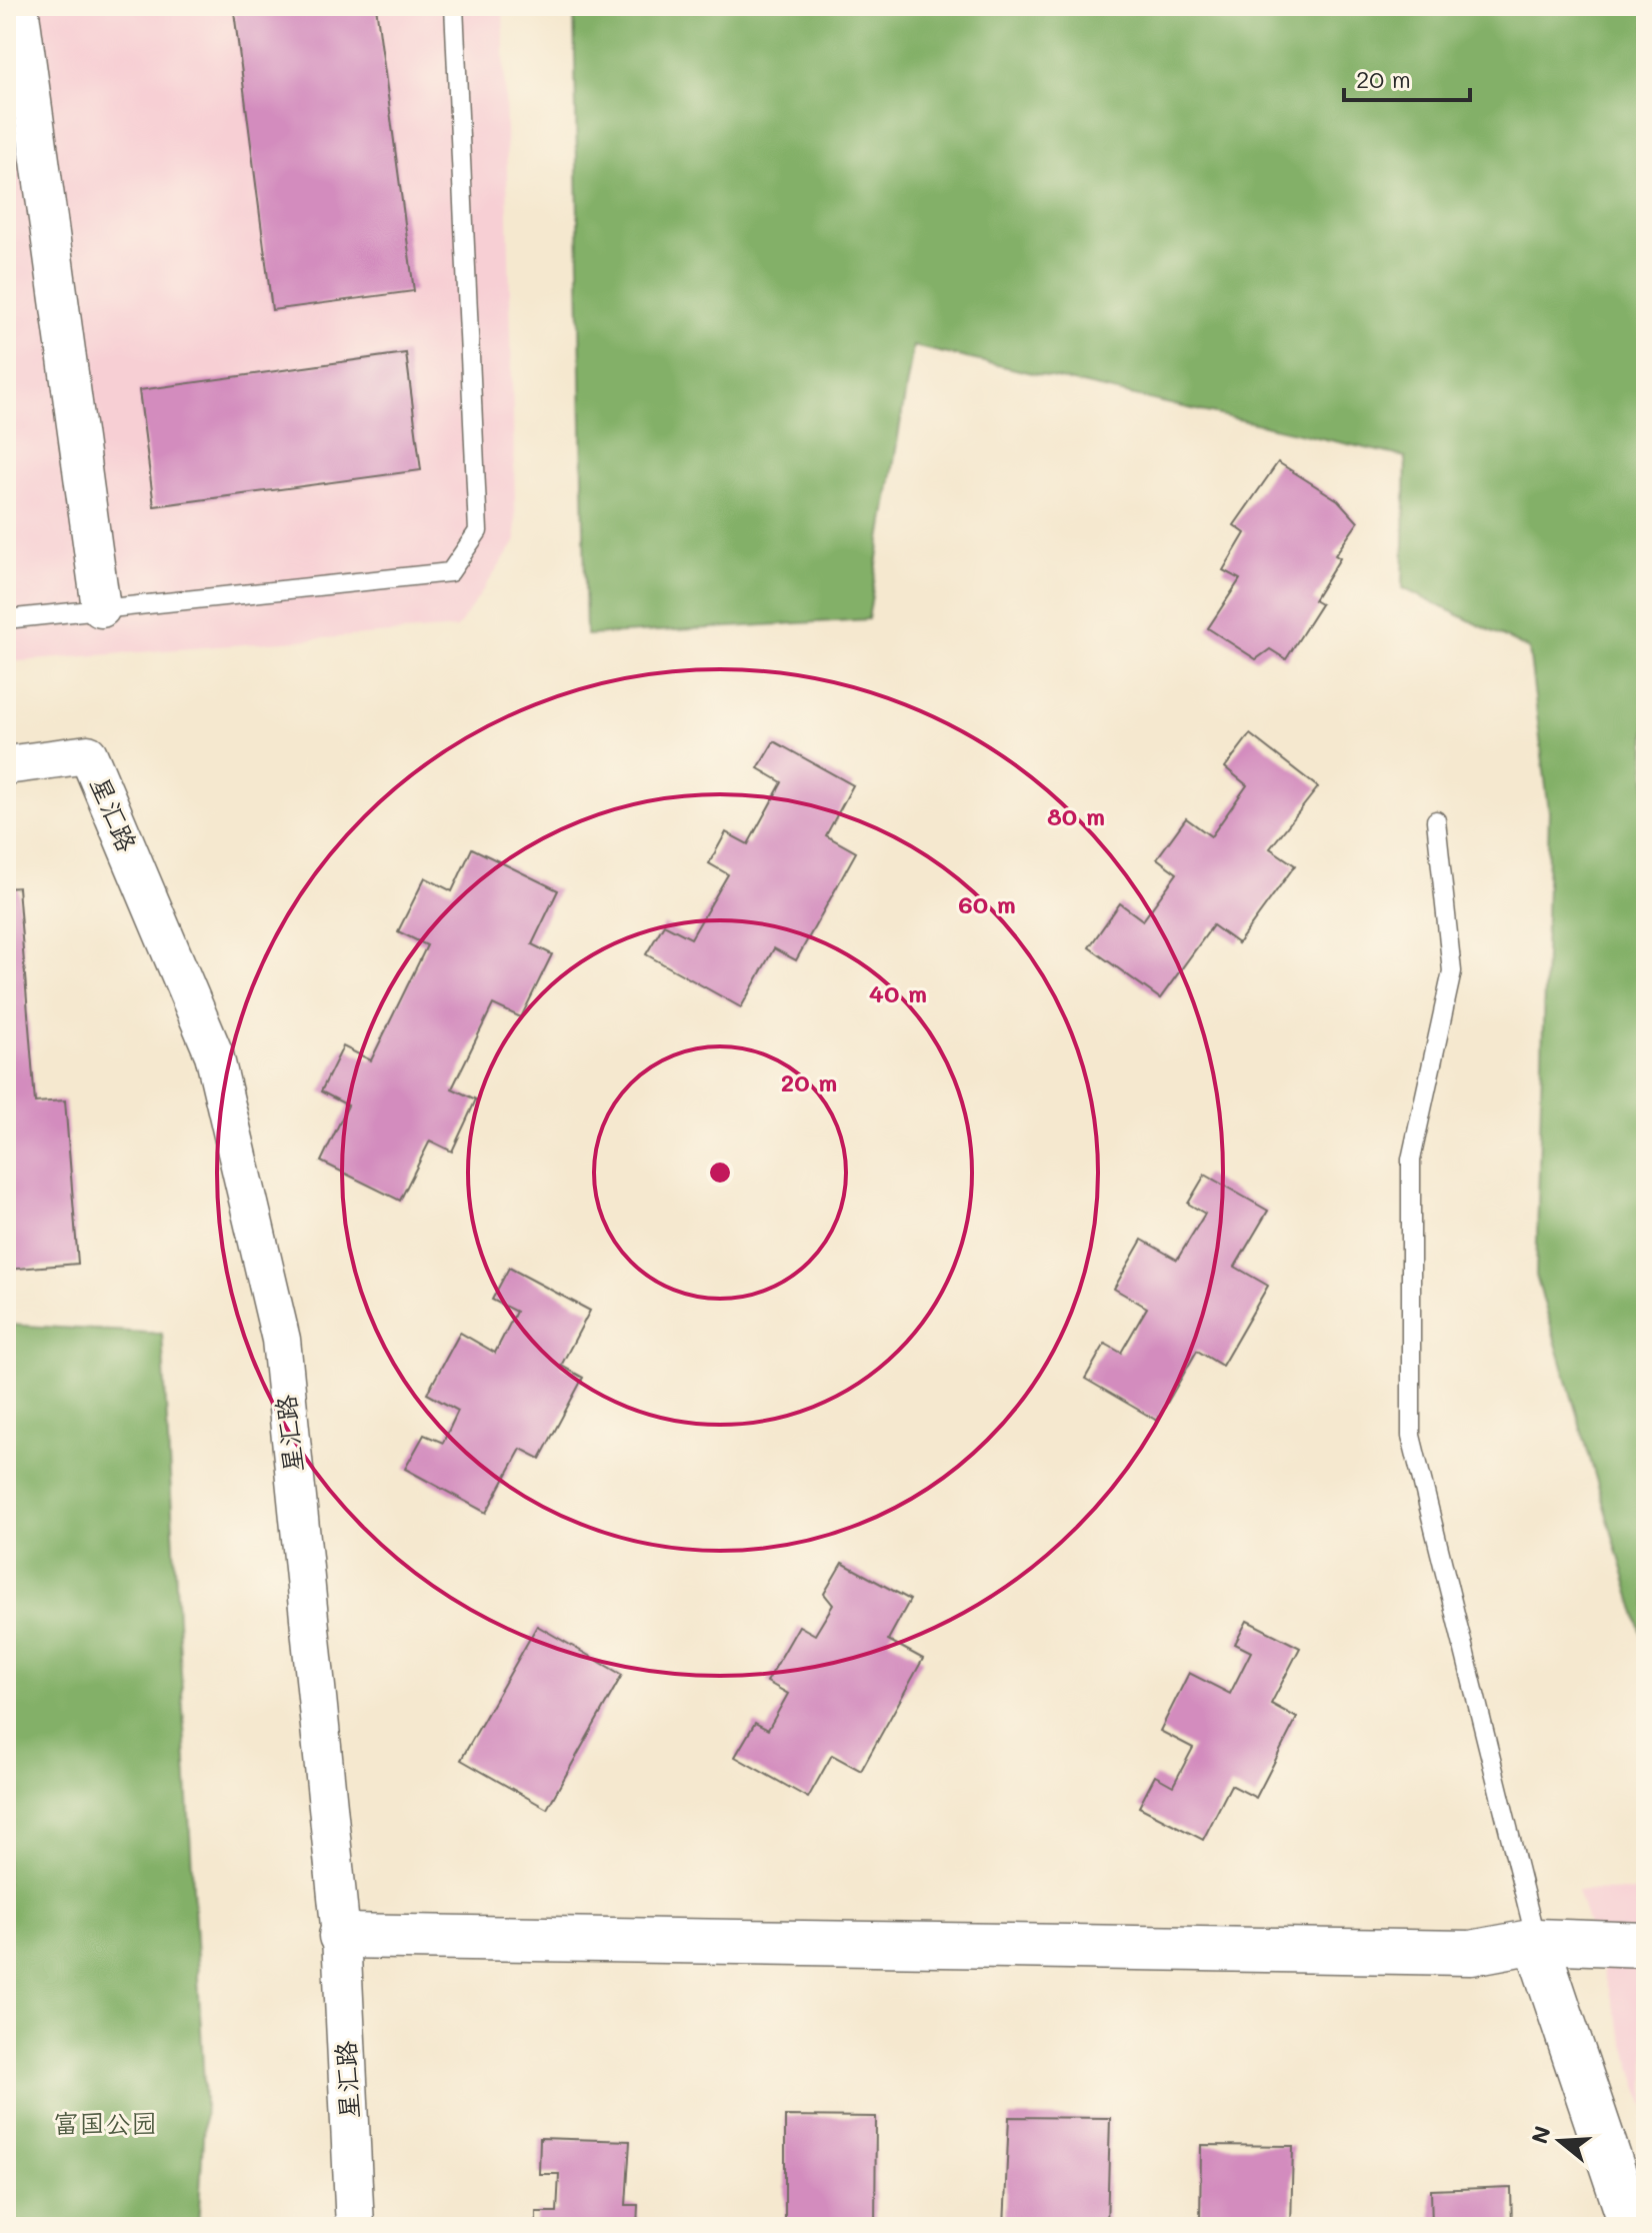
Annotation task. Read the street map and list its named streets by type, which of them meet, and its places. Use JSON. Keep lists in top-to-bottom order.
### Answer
{
  "streets": {
    "street": ["星汇路"]
  },
  "parks": ["富国公园"],
  "scale_bar": "20 m",
  "north": "left",
  "rings": [
    "80 m",
    "60 m",
    "40 m",
    "20 m"
  ]
}
